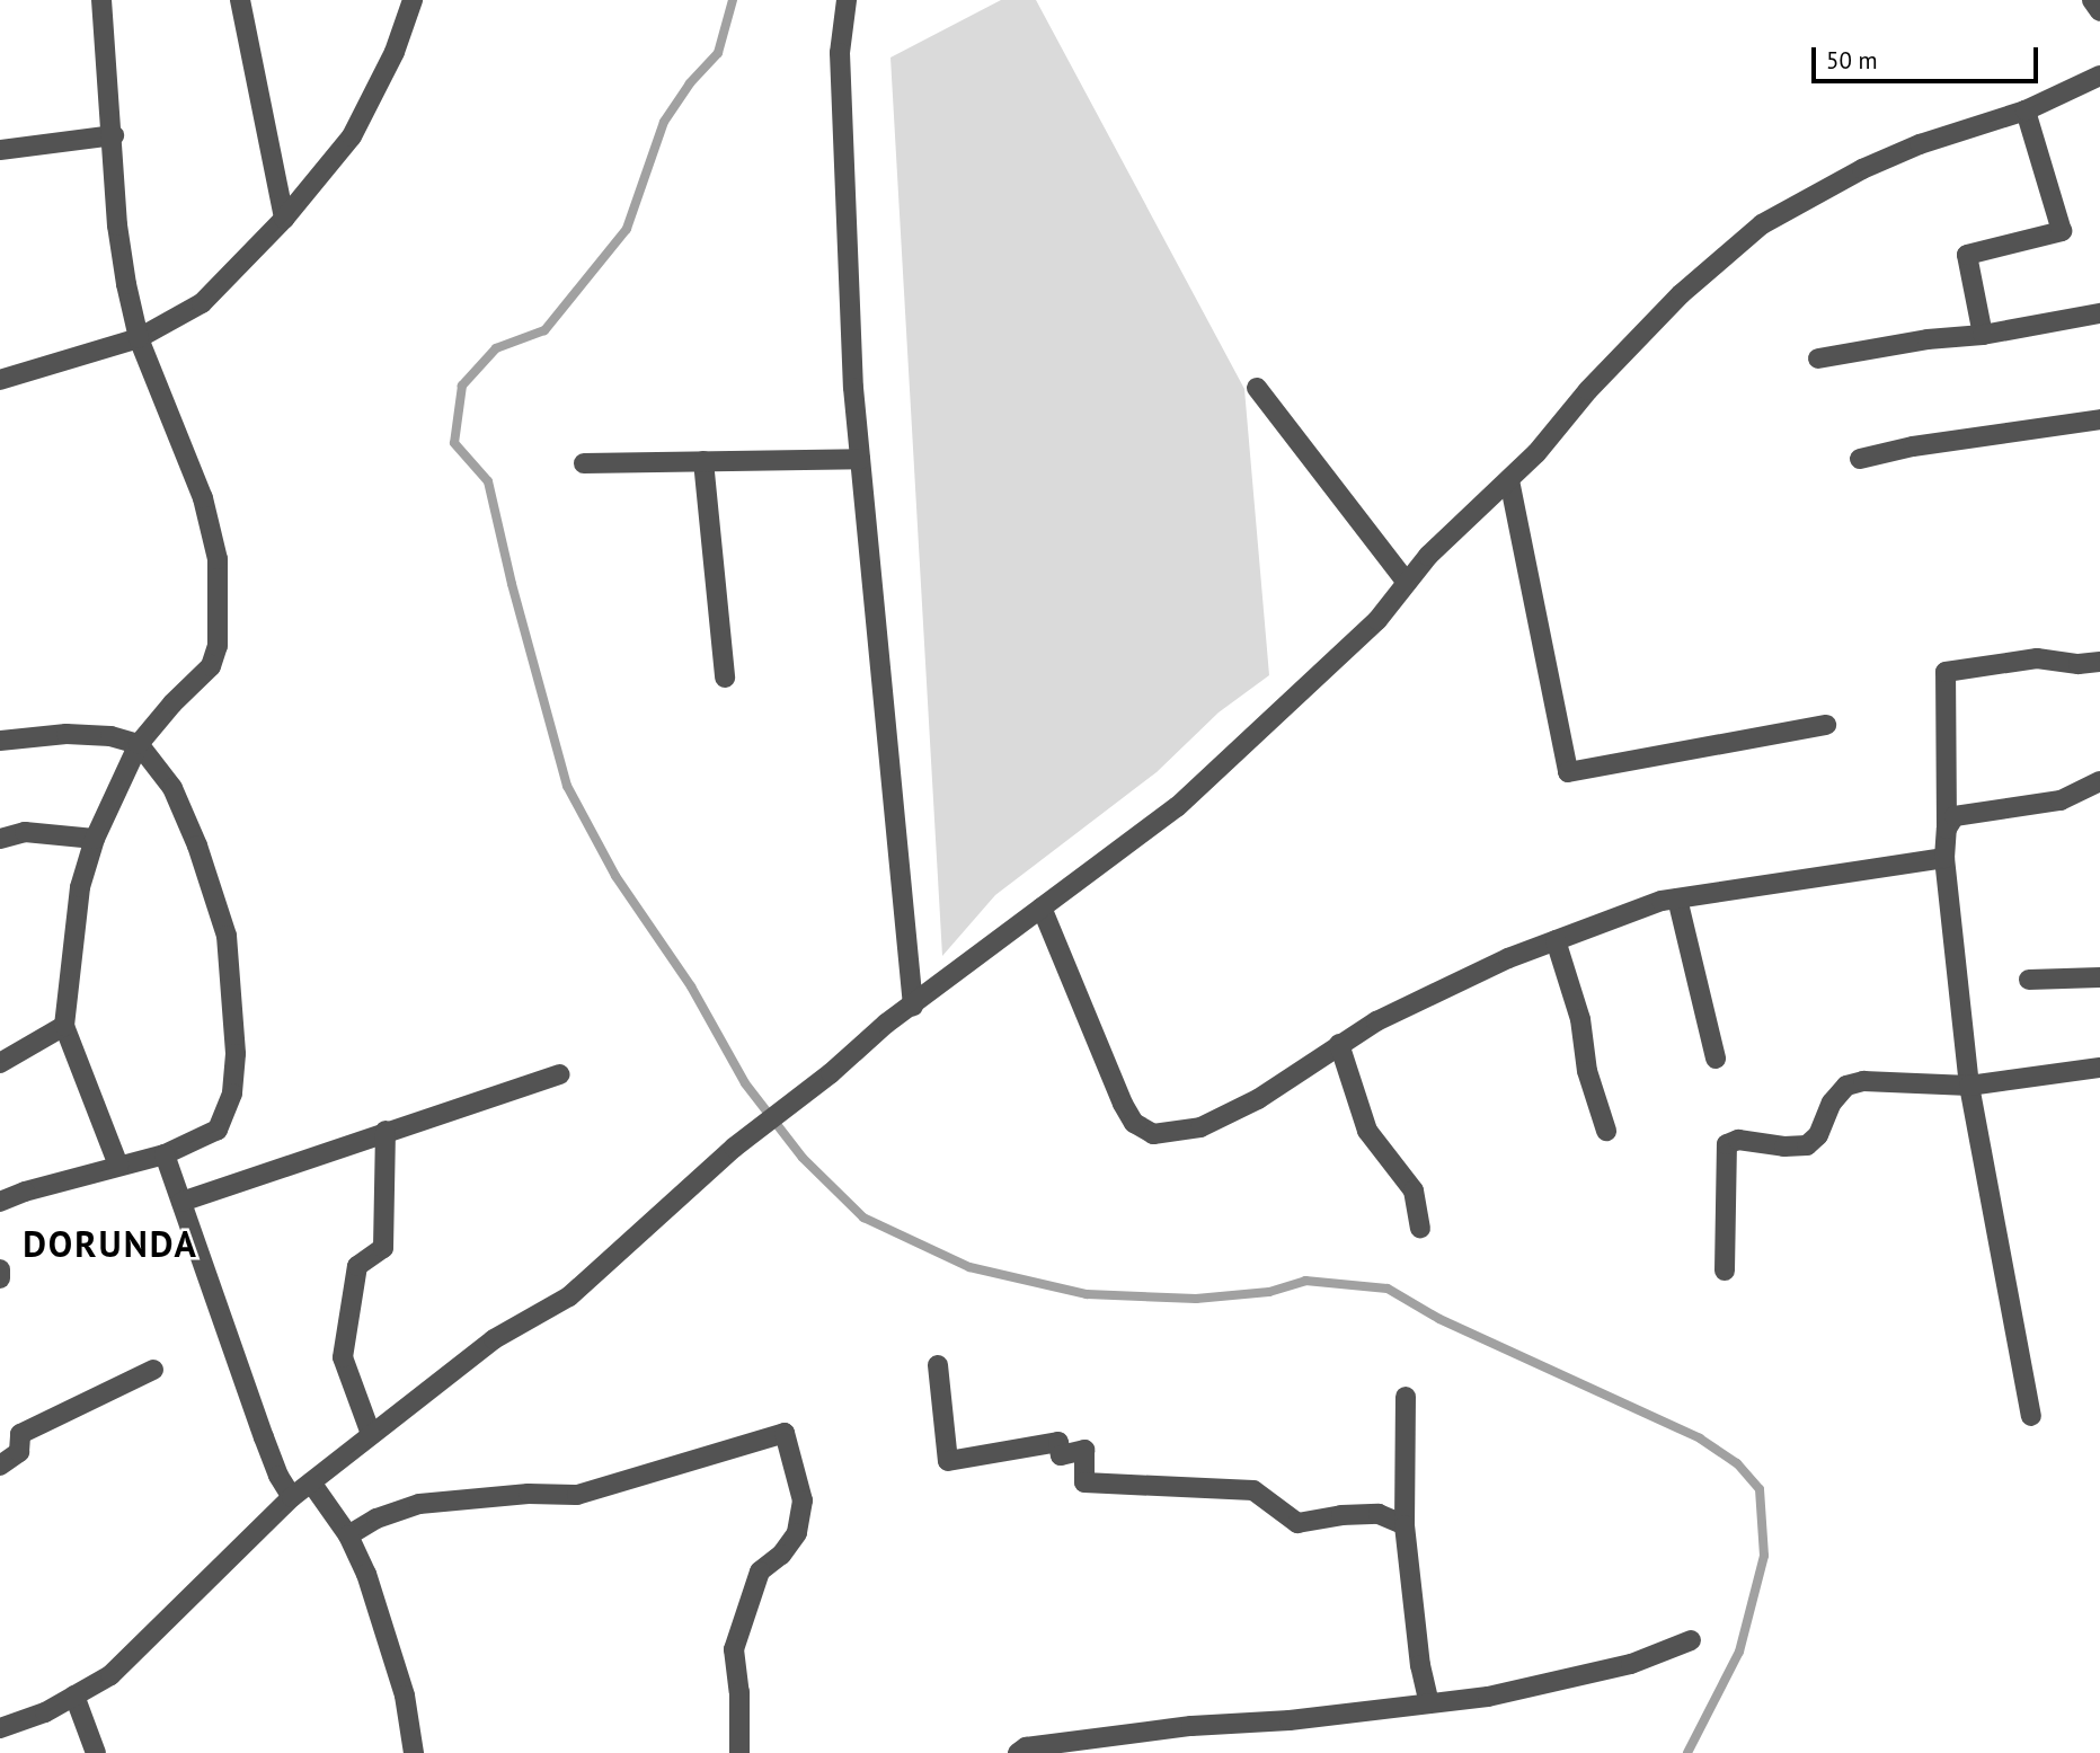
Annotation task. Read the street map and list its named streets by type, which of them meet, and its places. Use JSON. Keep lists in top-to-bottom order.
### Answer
{
  "districts": ["DORUNDA"],
  "scale_bar": "50 m"
}
